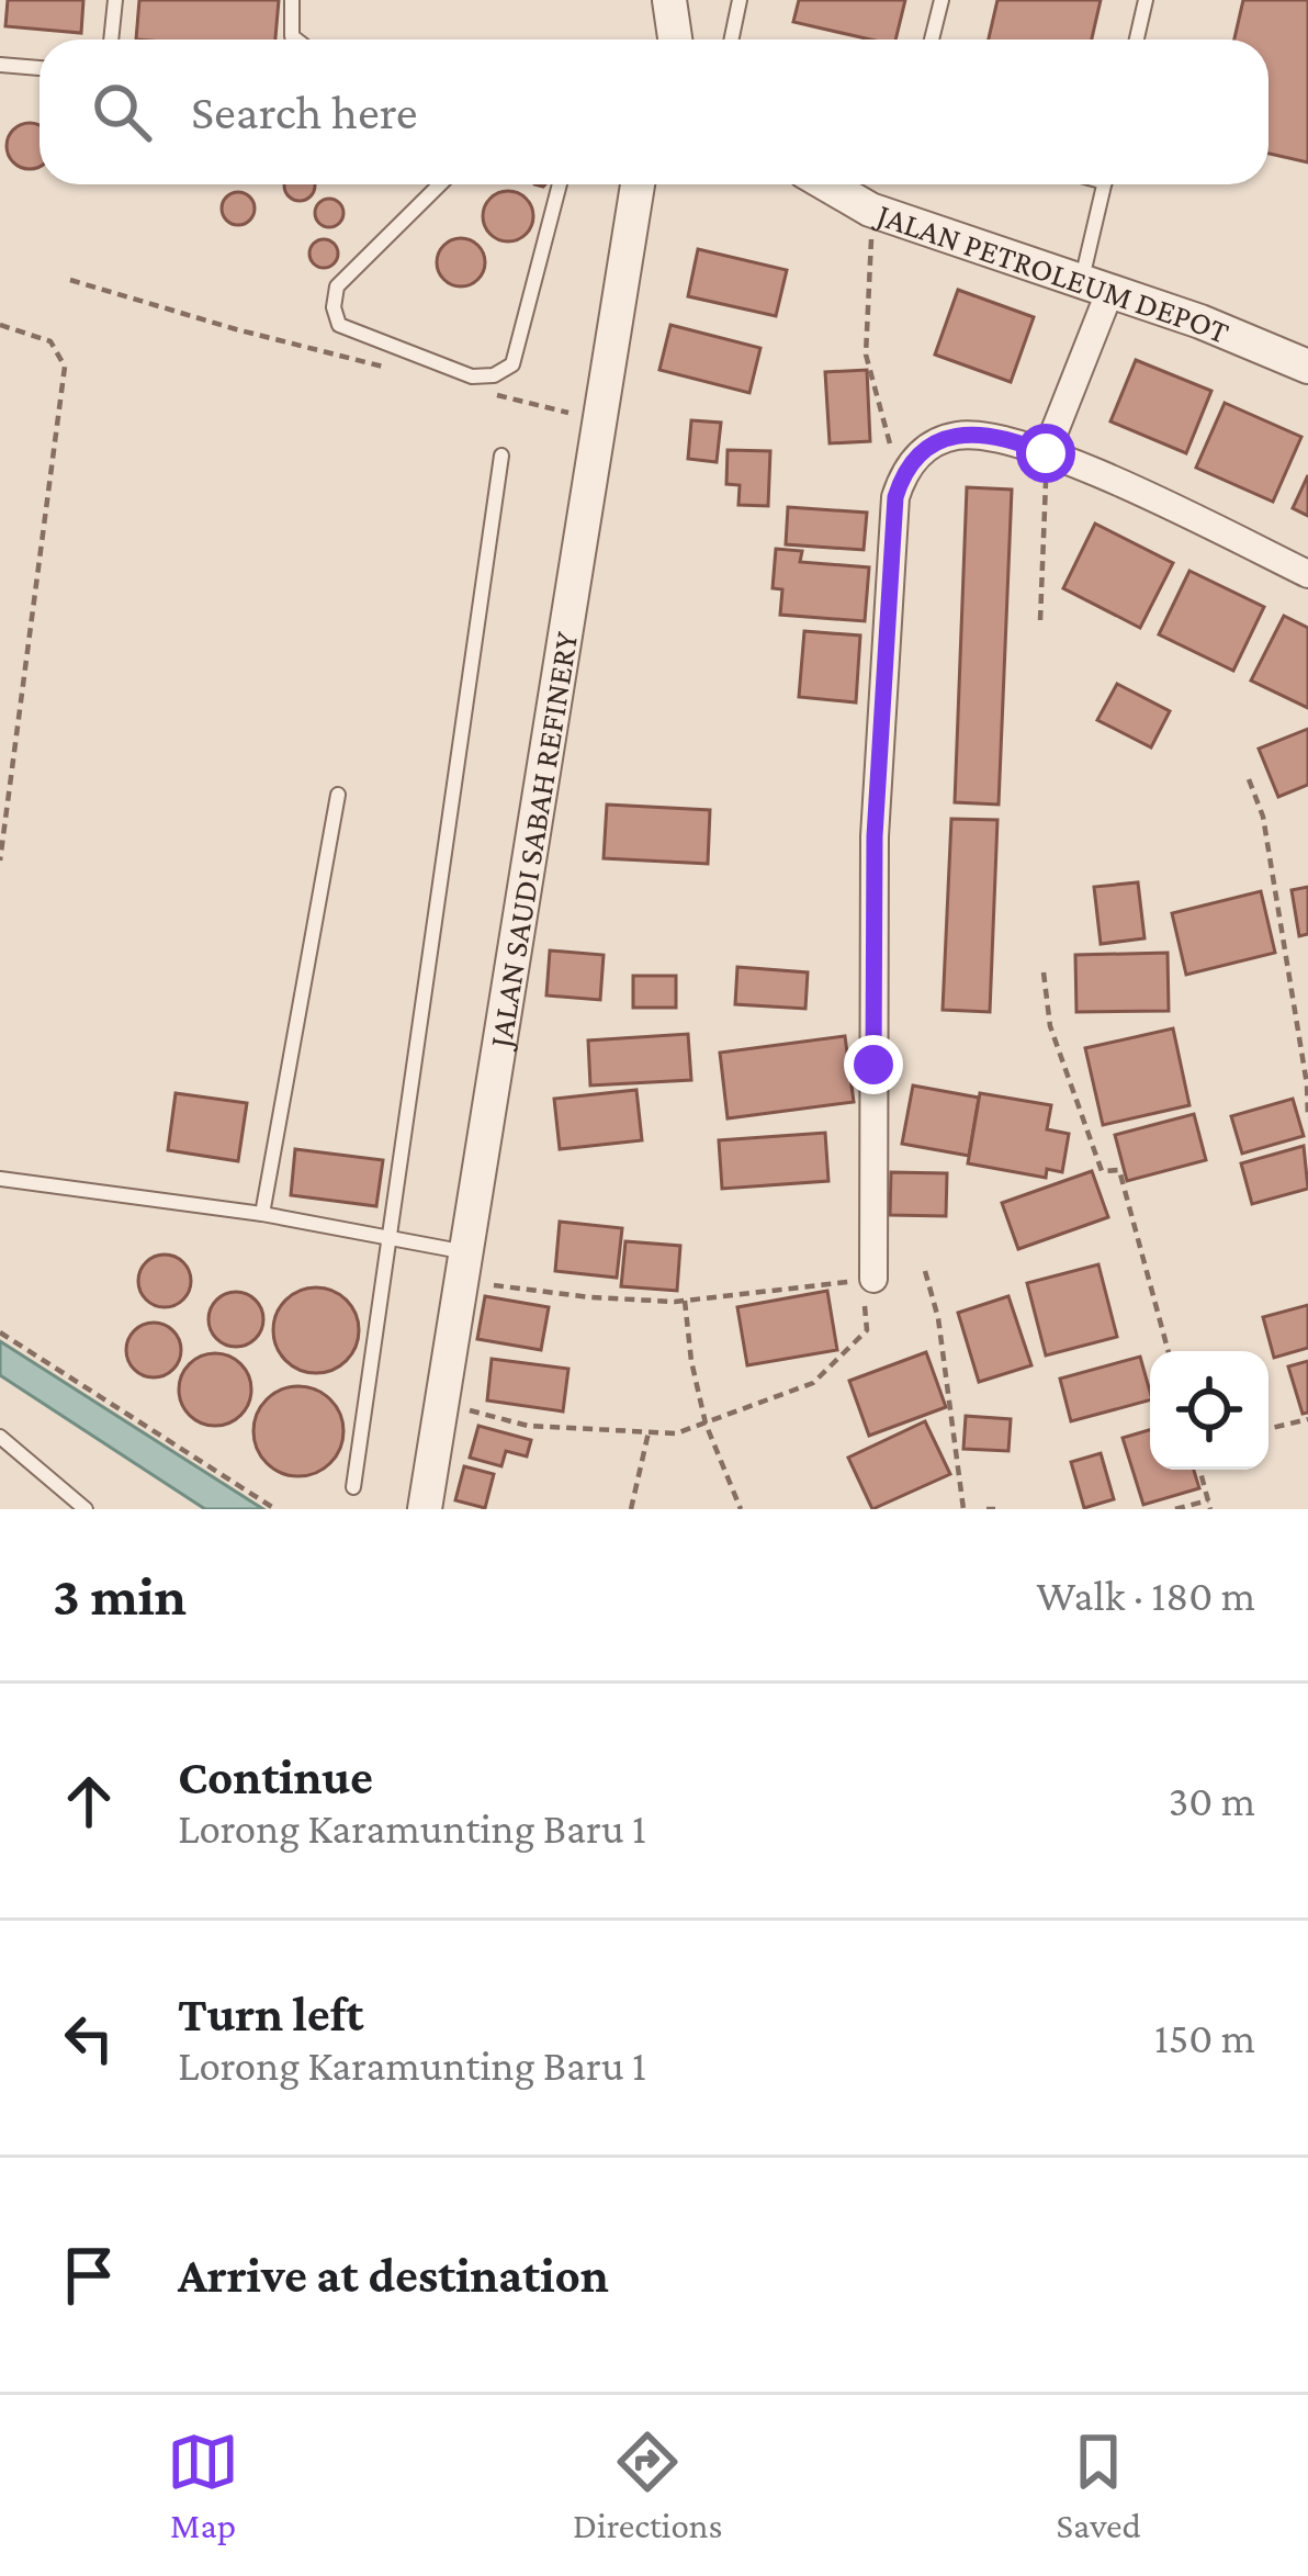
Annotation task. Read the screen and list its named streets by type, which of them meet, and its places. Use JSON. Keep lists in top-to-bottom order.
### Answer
{
  "streets": {
    "street": ["JALAN PETROLEUM DEPOT", "JALAN SAUDI SABAH REFINERY"]
  },
  "page": {
    "search": "Search here",
    "heading": ["3 min", "Walk · 180 m"],
    "list": [
      ["Continue", "Lorong Karamunting Baru 1", "30 m"],
      ["Turn left", "Lorong Karamunting Baru 1", "150 m"],
      "Arrive at destination"
    ],
    "nav": ["Map", "Directions", "Saved"]
  }
}
